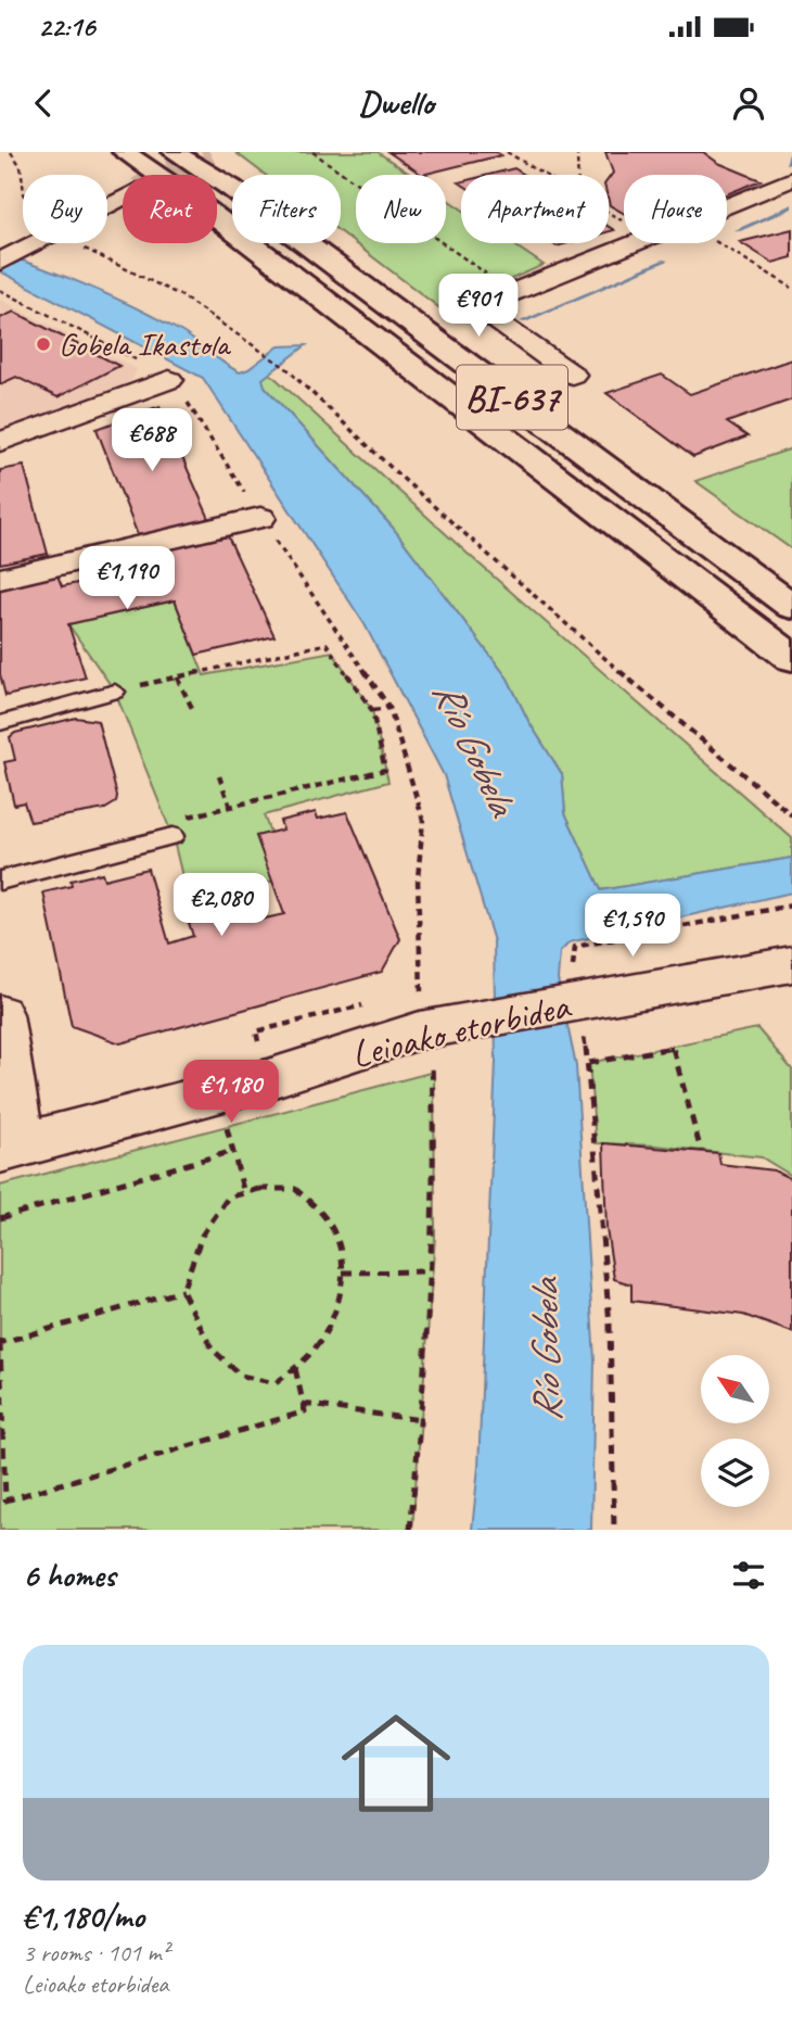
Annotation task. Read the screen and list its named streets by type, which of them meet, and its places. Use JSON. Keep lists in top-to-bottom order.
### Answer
{
  "streets": {
    "highway": ["BI-637"],
    "street": ["Leioako etorbidea"]
  },
  "water": ["Río Gobela"],
  "places": ["Gobela Ikastola"],
  "north": "top left",
  "page": {
    "status": "22:16",
    "header": "Dwello",
    "chip": [
      "Buy",
      "Rent",
      "Filters",
      "New",
      "Apartment",
      "House"
    ],
    "price": [
      "€901",
      "€688",
      "€1,190",
      "€2,080",
      "€1,590",
      "€1,180"
    ],
    "heading": "6 homes",
    "list": [
      {
        "name": "€1,180/mo",
        "note": "3 rooms · 101 m² · Leioako etorbidea"
      }
    ]
  }
}
